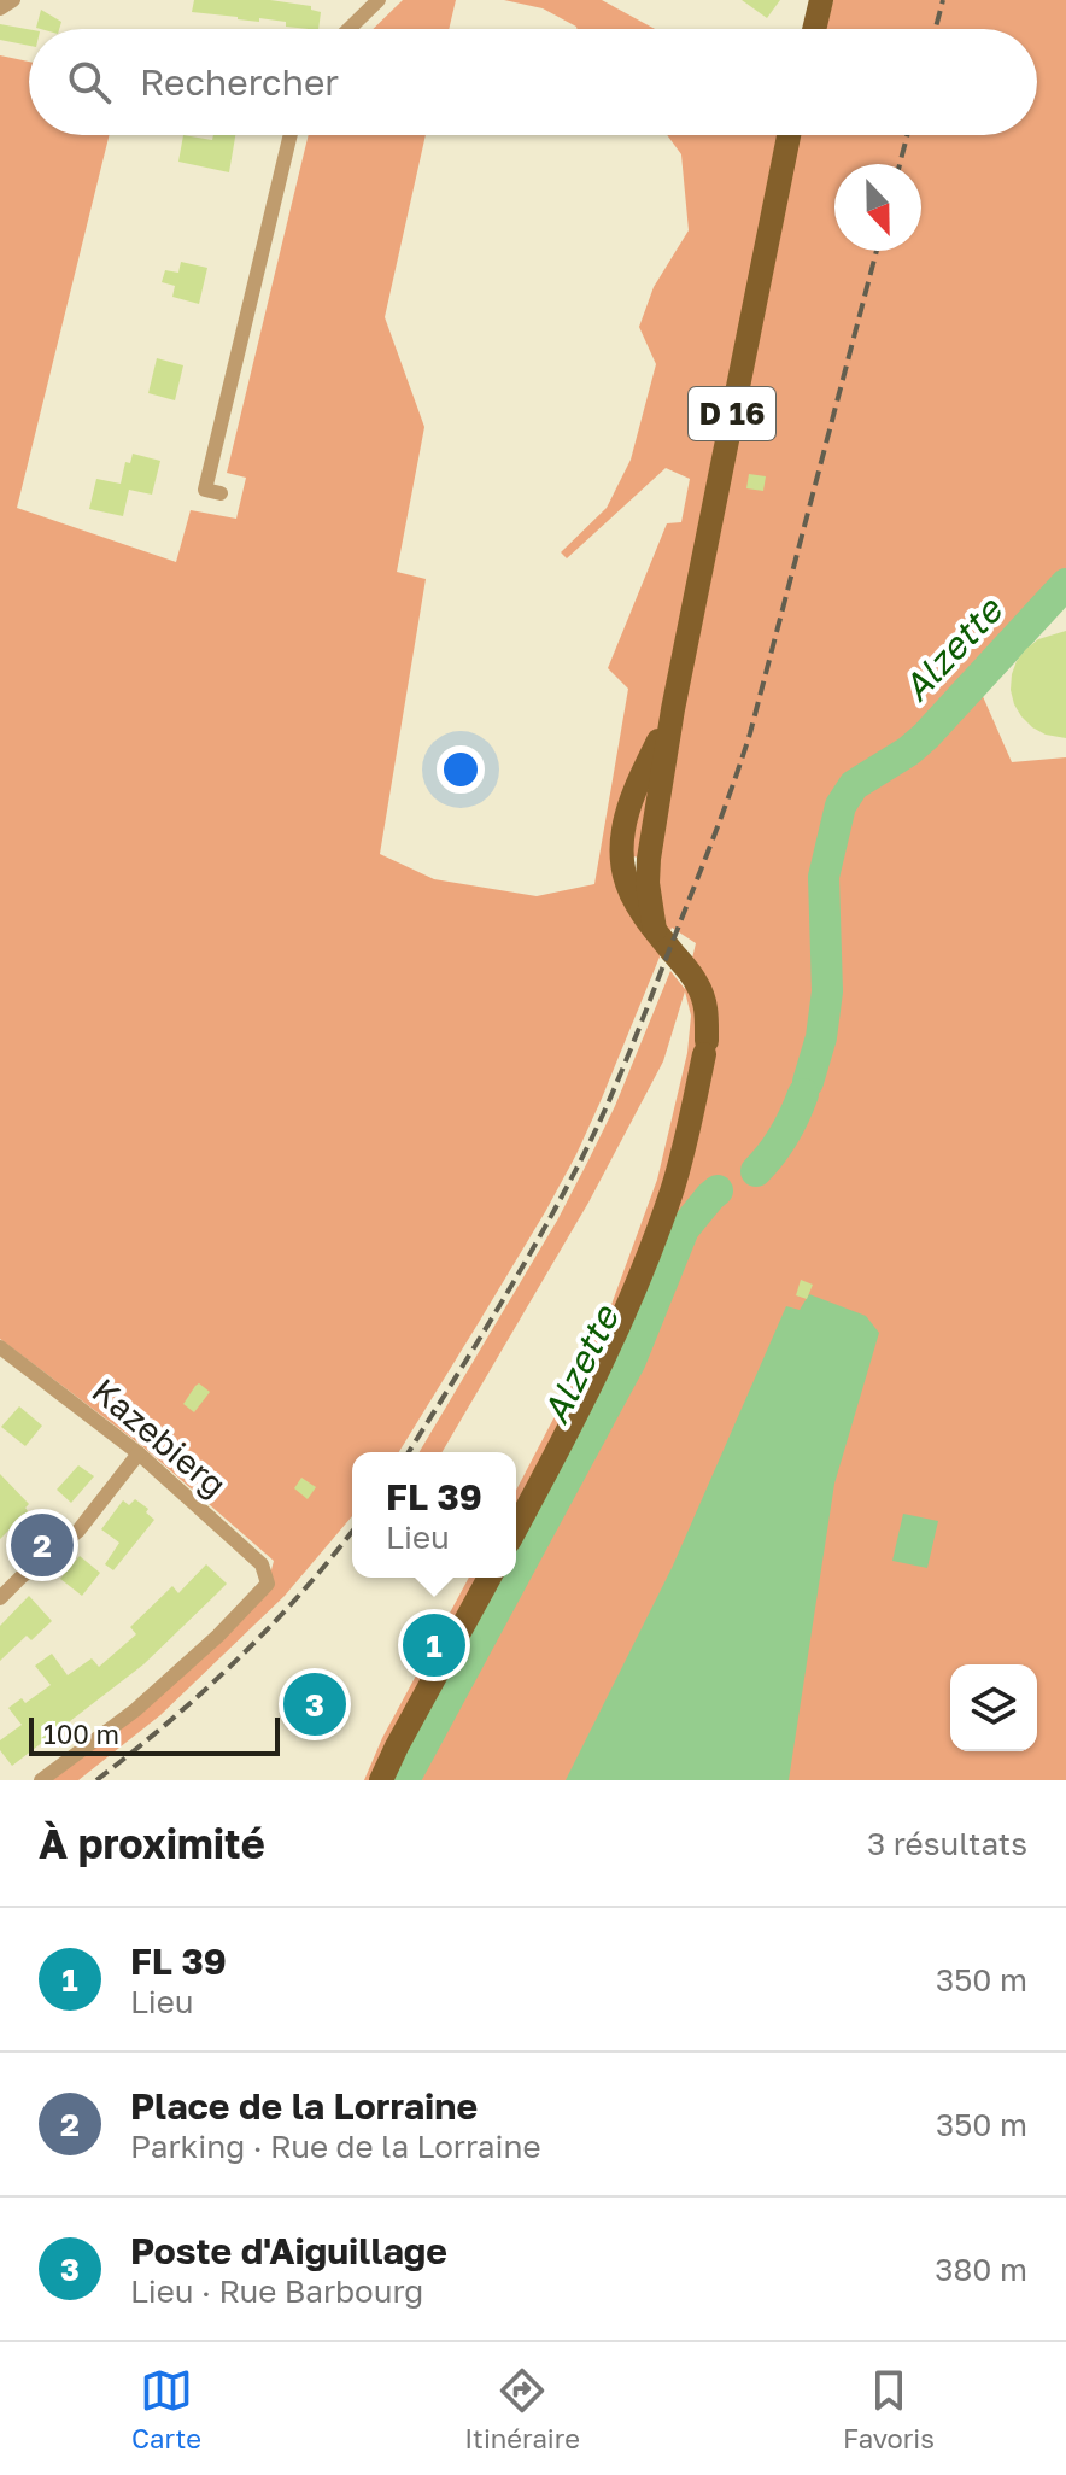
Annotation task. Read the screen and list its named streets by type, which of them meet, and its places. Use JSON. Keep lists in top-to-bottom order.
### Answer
{
  "streets": {
    "main road": ["D 16"],
    "street": ["Kazebierg"]
  },
  "water": ["Alzette"],
  "scale_bar": "100 m",
  "north": "bottom",
  "page": {
    "search": "Rechercher",
    "popup": ["FL 39", "Lieu"],
    "pins": ["2", "1", "3"],
    "scale": "100 m",
    "heading": ["À proximité", "3 résultats"],
    "list": [
      {
        "mark": "1",
        "name": "FL 39",
        "note": "Lieu",
        "value": "350 m"
      },
      {
        "mark": "2",
        "name": "Place de la Lorraine",
        "note": "Parking · Rue de la Lorraine",
        "value": "350 m"
      },
      {
        "mark": "3",
        "name": "Poste d'Aiguillage",
        "note": "Lieu · Rue Barbourg",
        "value": "380 m"
      }
    ],
    "nav": ["Carte", "Itinéraire", "Favoris"]
  }
}
